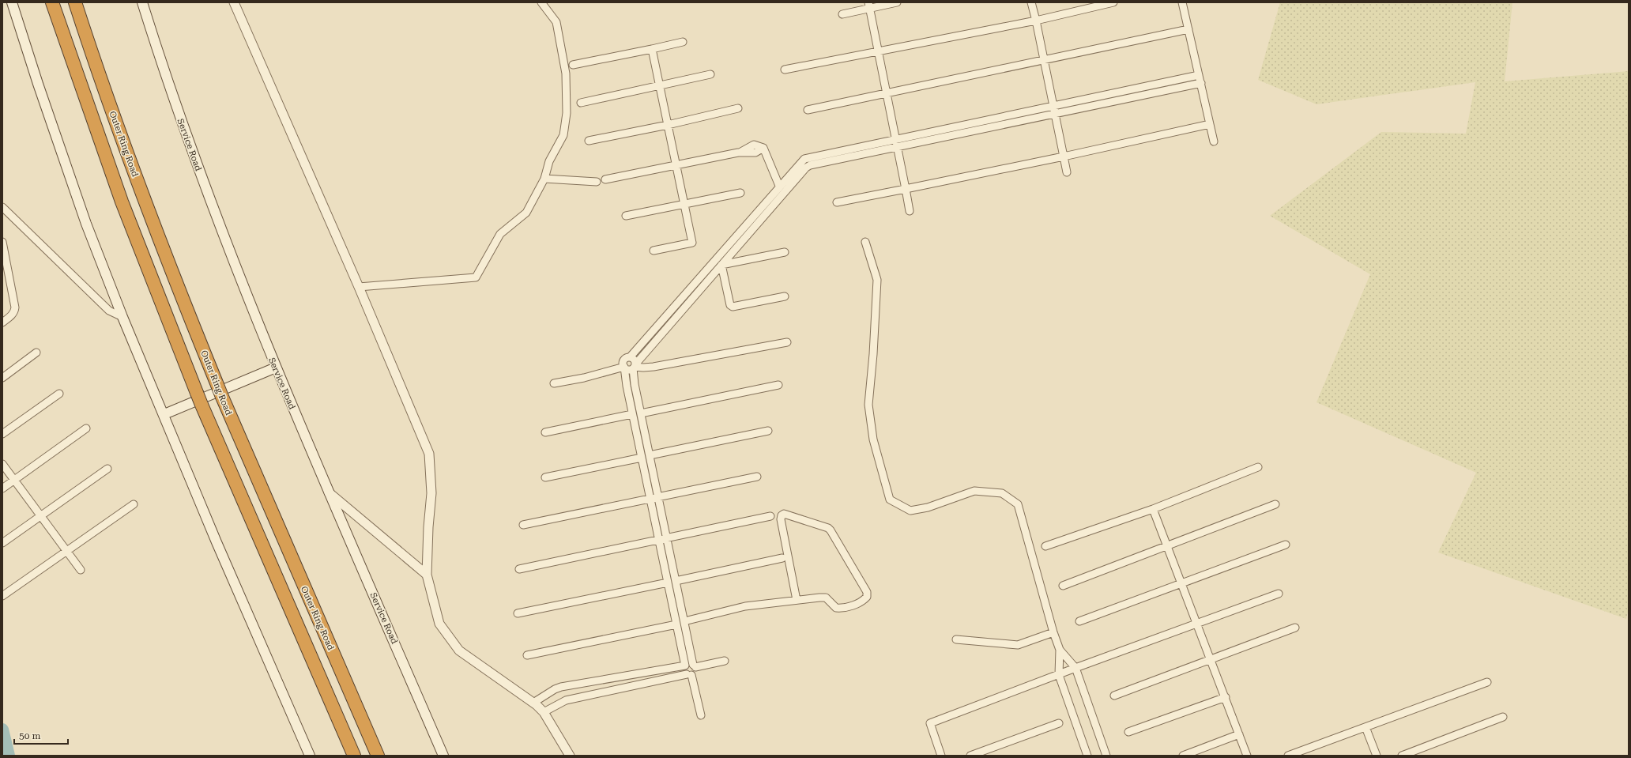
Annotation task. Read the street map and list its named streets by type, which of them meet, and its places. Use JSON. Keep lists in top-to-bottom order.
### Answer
{
  "streets": {
    "highway": ["Outer Ring Road"],
    "main road": ["Service Road"]
  },
  "scale_bar": "50 m"
}
